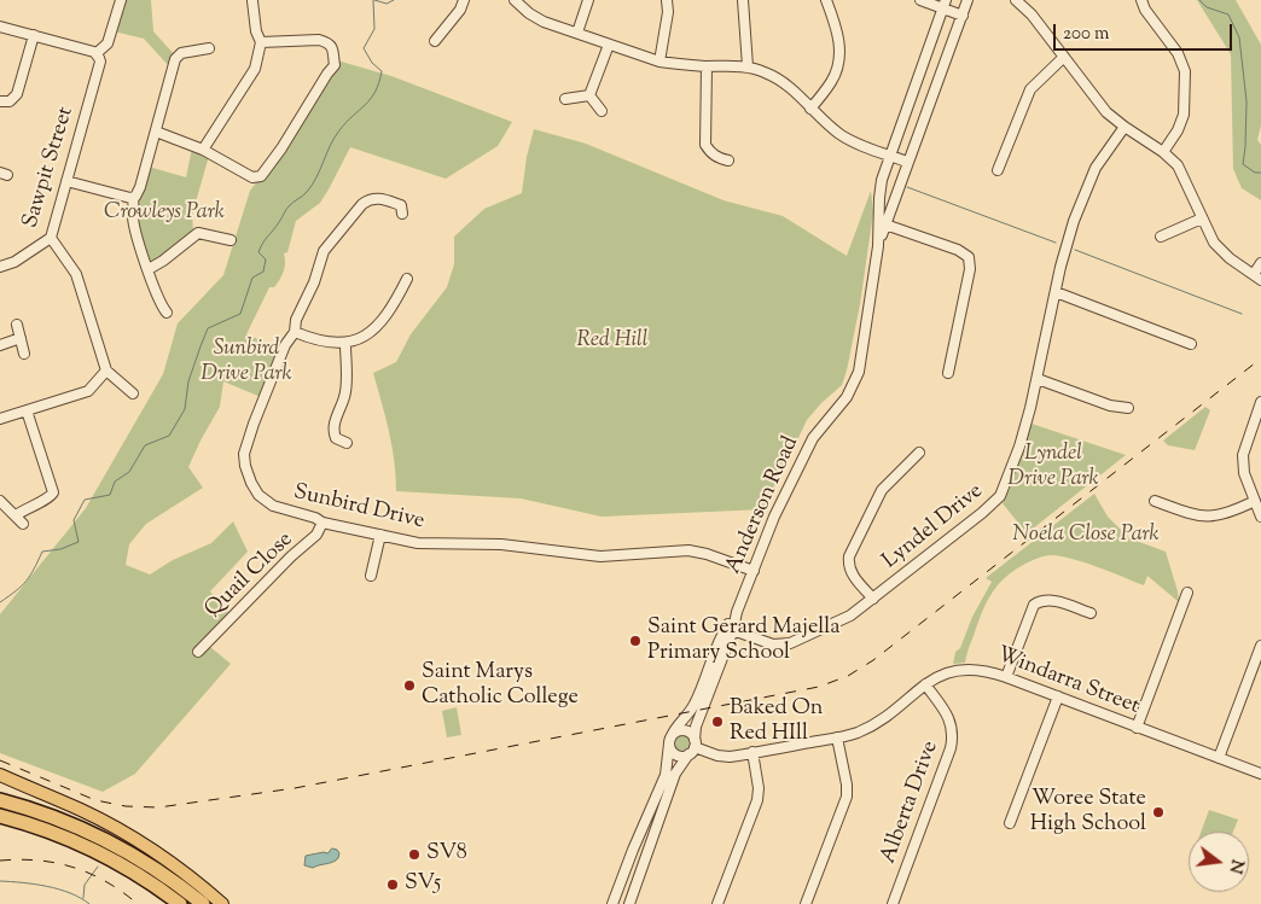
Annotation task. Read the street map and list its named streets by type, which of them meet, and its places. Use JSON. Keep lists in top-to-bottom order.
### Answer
{
  "streets": {
    "street": [
      "Sawpit Street",
      "Anderson Road",
      "Sunbird Drive",
      "Lyndel Drive",
      "Quail Close",
      "Windarra Street",
      "Alberta Drive"
    ]
  },
  "crossings": [
    ["Anderson Road", "Sunbird Drive"],
    ["Anderson Road", "Lyndel Drive"],
    ["Anderson Road", "Windarra Street"],
    ["Sunbird Drive", "Quail Close"],
    ["Windarra Street", "Alberta Drive"]
  ],
  "parks": [
    "Crowleys Park",
    "Red Hill",
    "Sunbird Drive Park",
    "Lyndel Drive Park",
    "Noela Close Park"
  ],
  "places": [
    "Saint Gerard Majella Primary School",
    "Saint Marys Catholic College",
    "Baked On Red HIll",
    "Woree State High School",
    "SV8",
    "SV5"
  ],
  "scale_bar": "200 m",
  "north": "right"
}
